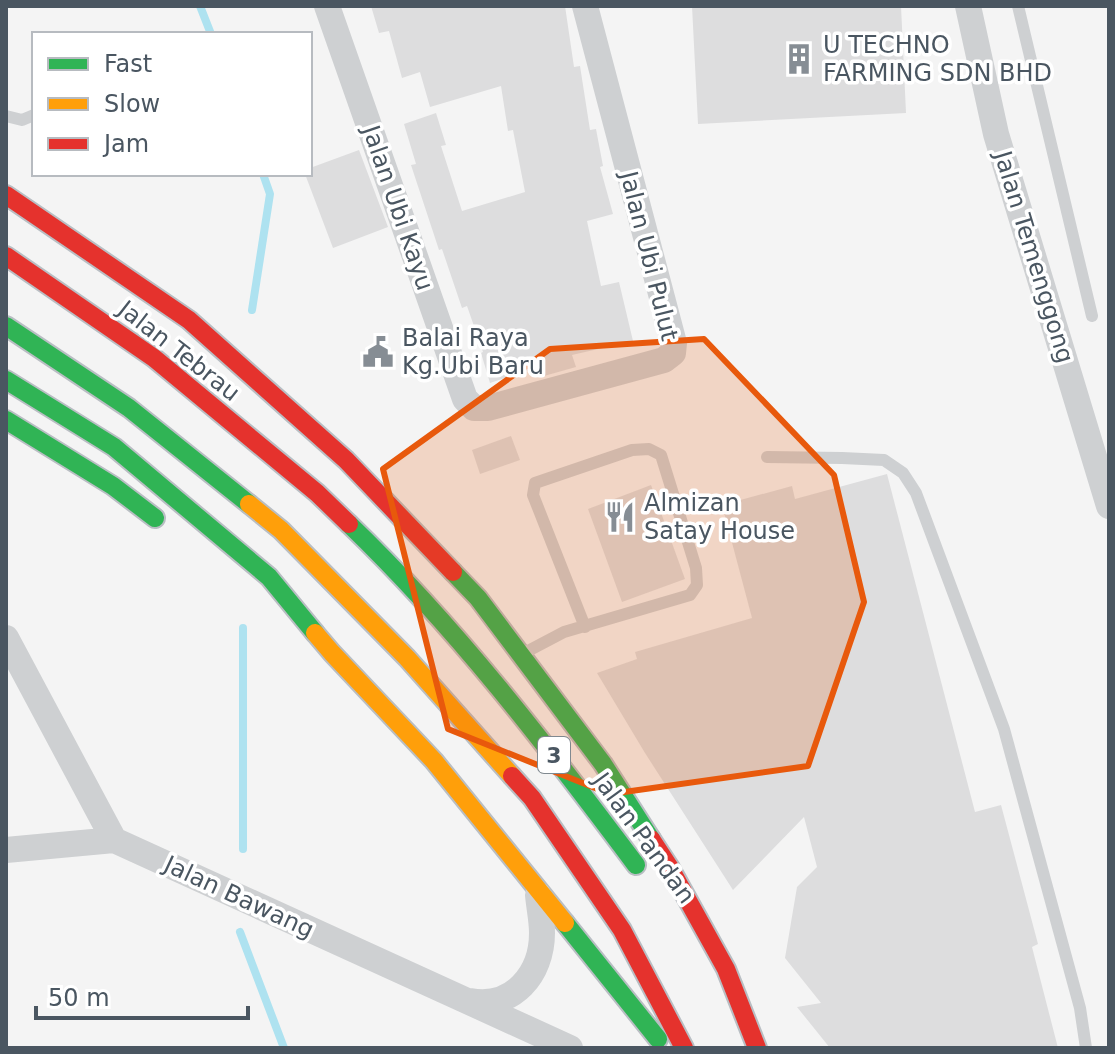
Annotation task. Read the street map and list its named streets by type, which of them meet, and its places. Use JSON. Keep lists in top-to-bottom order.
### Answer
{
  "streets": {
    "highway": ["Jalan Tebrau", "3", "Jalan Pandan"],
    "street": [
      "Jalan Ubi Kayu",
      "Jalan Ubi Pulut",
      "Jalan Temenggong",
      "Jalan Bawang"
    ]
  },
  "crossings": [
    ["Jalan Ubi Kayu", "Jalan Ubi Pulut"],
    ["Jalan Tebrau", "Jalan Pandan"]
  ],
  "places": {
    "building": ["U TECHNO FARMING SDN BHD"],
    "public building": ["Balai Raya Kg.Ubi Baru"],
    "restaurant": ["Almizan Satay House"]
  },
  "legend": ["Fast", "Slow", "Jam"],
  "scale_bar": "50 m"
}
